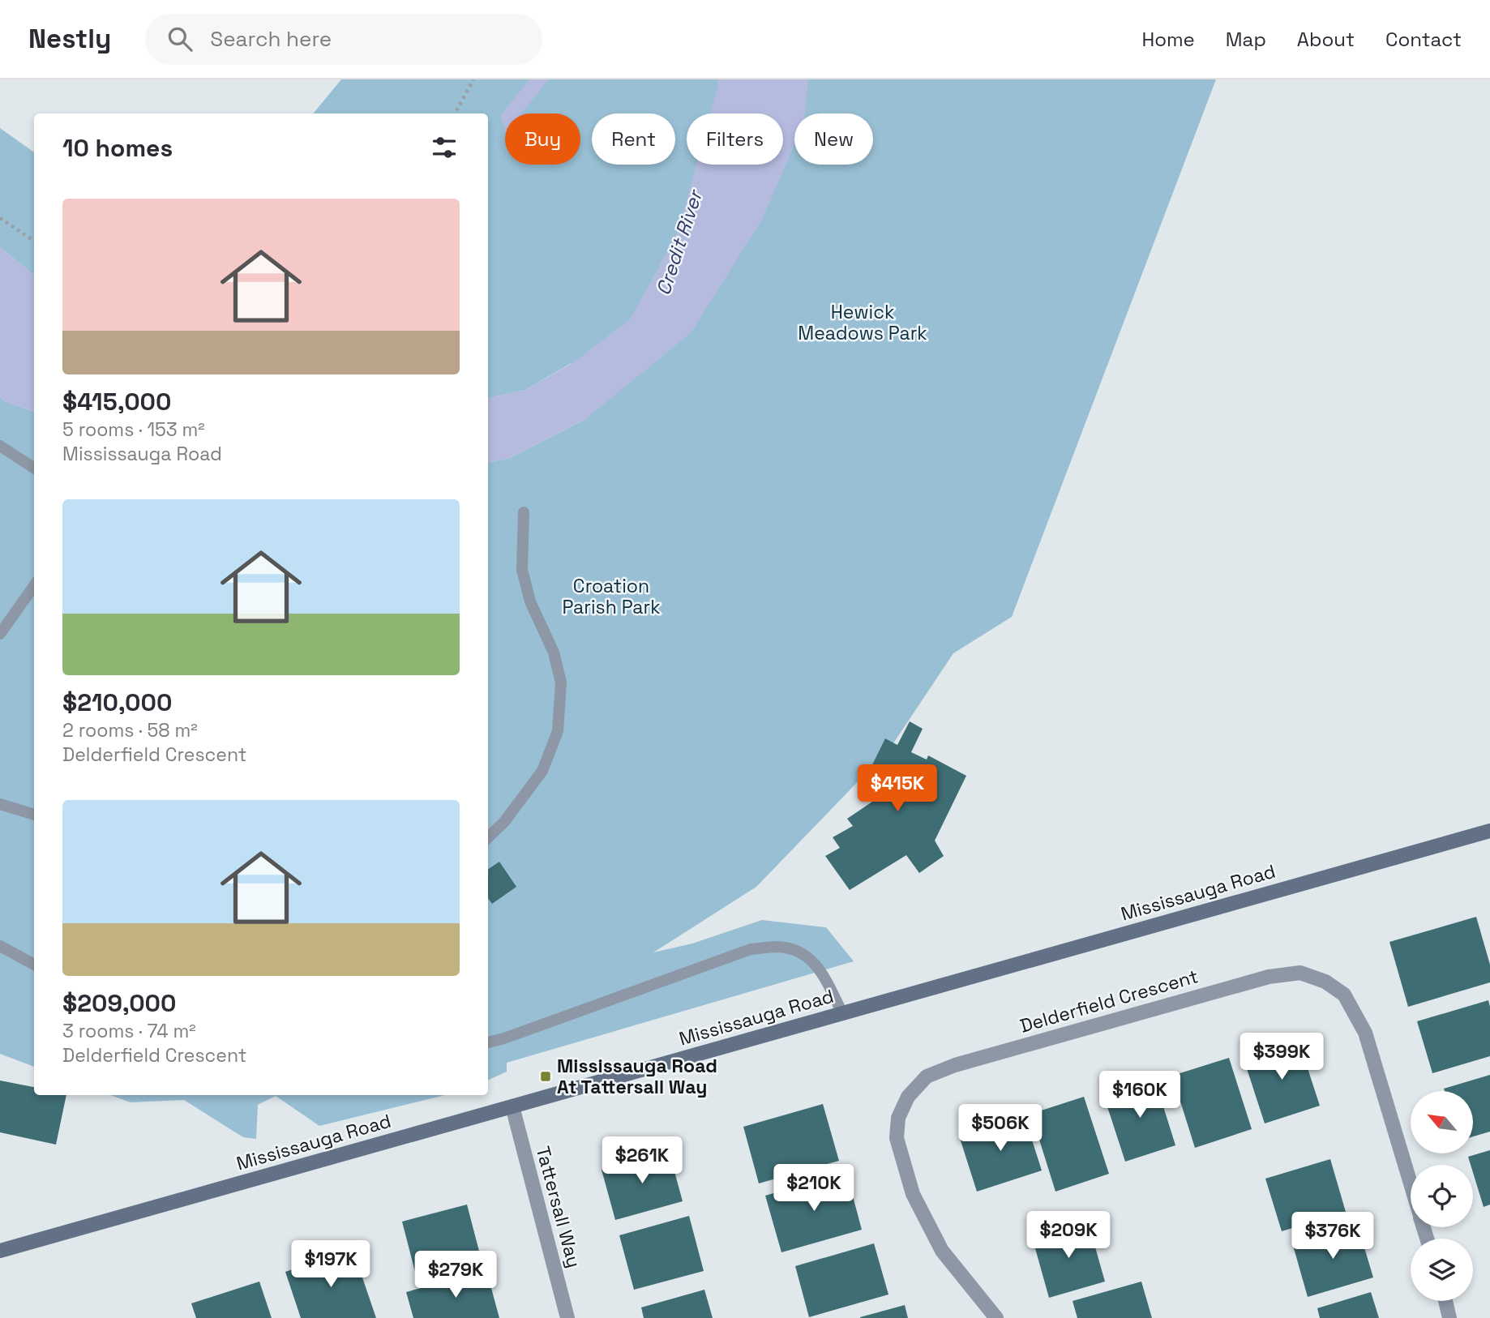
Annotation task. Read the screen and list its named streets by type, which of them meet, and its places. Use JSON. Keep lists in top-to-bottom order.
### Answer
{
  "streets": {
    "main road": ["Mississauga Road"],
    "street": ["Delderfield Crescent", "Tattersall Way"]
  },
  "crossings": [
    ["Mississauga Road", "Tattersall Way"]
  ],
  "water": ["Credit River"],
  "parks": ["Hewick Meadows Park", "Croation Parish Park"],
  "places": {
    "transit": ["Mississauga Road At Tattersall Way"]
  },
  "north": "top left",
  "page": {
    "header": "Nestly",
    "search": "Search here",
    "nav": [
      "Home",
      "Map",
      "About",
      "Contact"
    ],
    "chip": [
      "Buy",
      "Rent",
      "Filters",
      "New"
    ],
    "heading": "10 homes",
    "list": [
      {
        "name": "$415,000",
        "note": "5 rooms · 153 m² · Mississauga Road"
      },
      {
        "name": "$210,000",
        "note": "2 rooms · 58 m² · Delderfield Crescent"
      },
      {
        "name": "$209,000",
        "note": "3 rooms · 74 m² · Delderfield Crescent"
      }
    ],
    "price": [
      "$415K",
      "$399K",
      "$160K",
      "$506K",
      "$261K",
      "$210K",
      "$209K",
      "$376K",
      "$197K",
      "$279K"
    ]
  }
}
